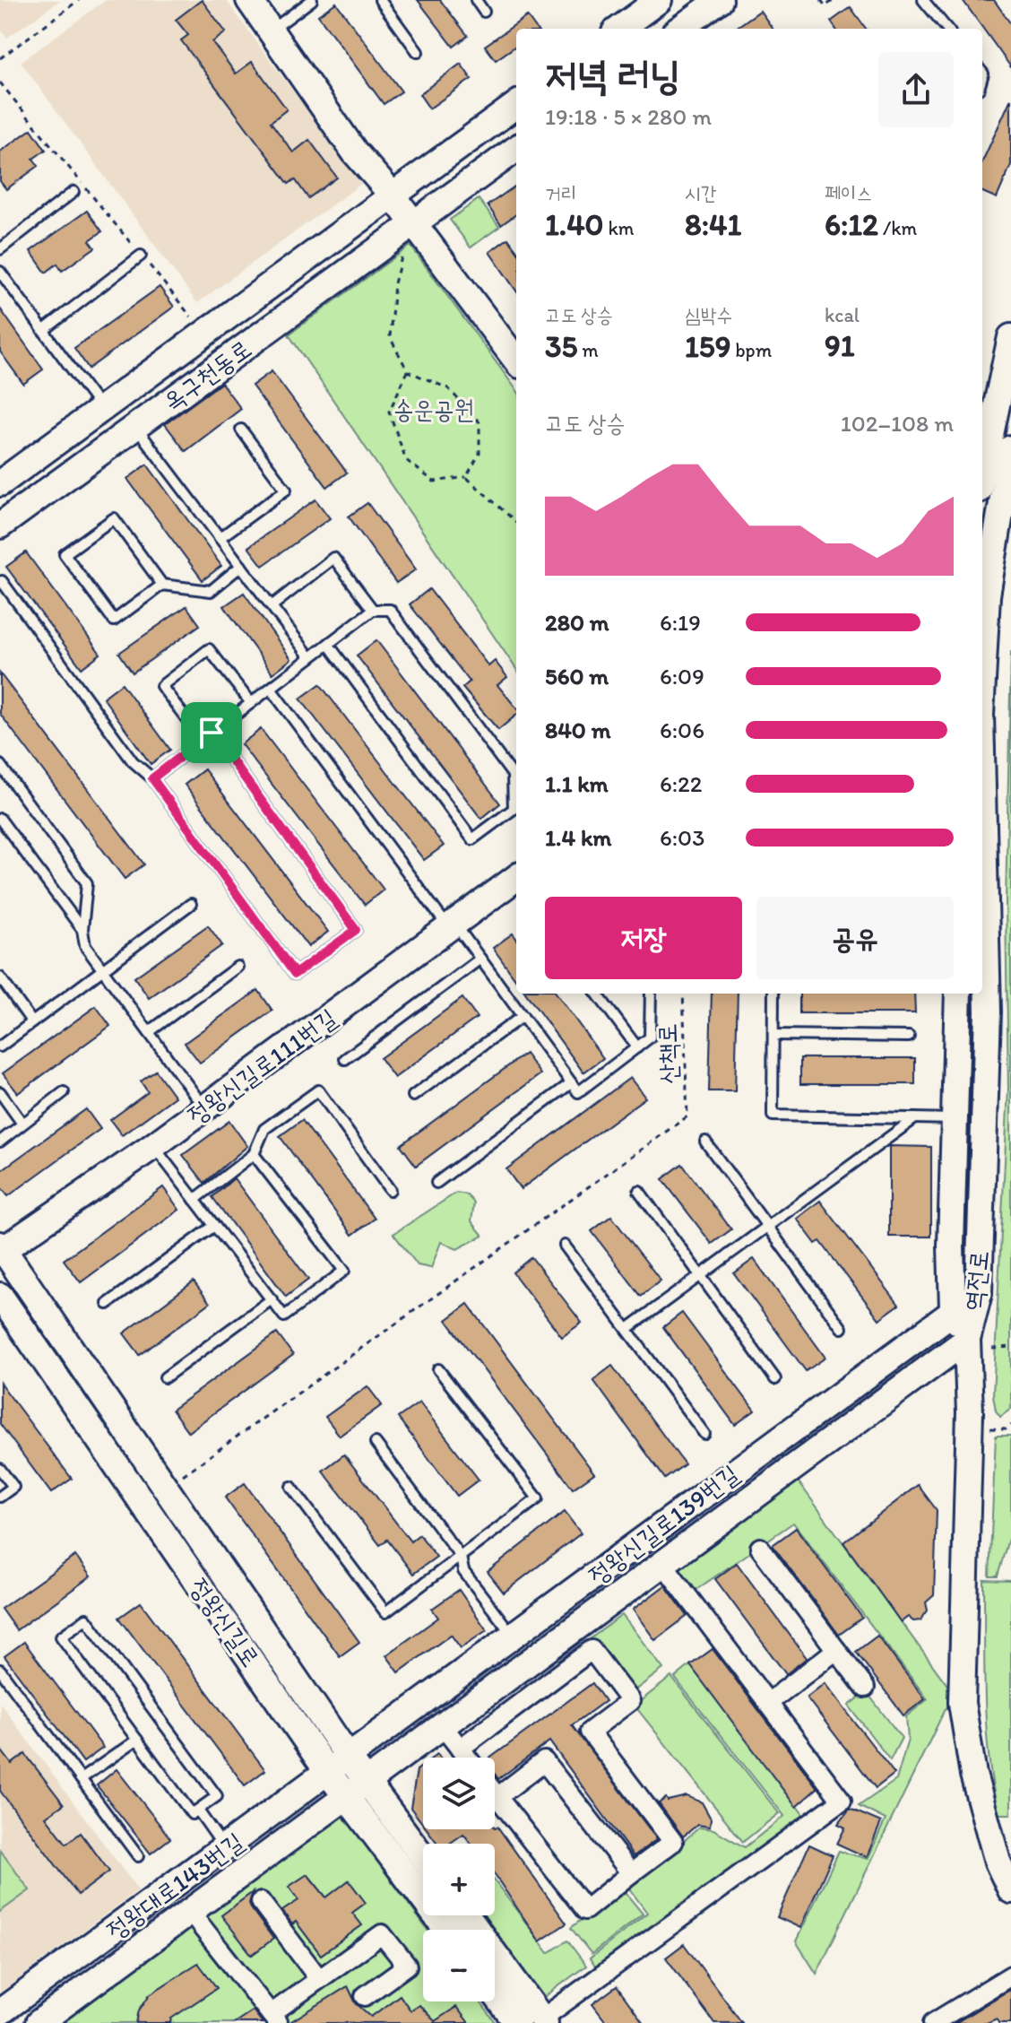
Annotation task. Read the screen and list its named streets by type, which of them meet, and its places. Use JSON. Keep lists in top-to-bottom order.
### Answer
{
  "streets": {
    "street": [
      "옥구천동로",
      "정왕신길로111번길",
      "역전로",
      "정왕신길로139번길",
      "정왕신길로",
      "정왕대로143번길"
    ],
    "path": ["산책로"]
  },
  "crossings": [
    ["산책로", "정왕신길로"],
    ["정왕신길로111번길", "정왕신길로"],
    ["역전로", "정왕신길로139번길"],
    ["정왕신길로139번길", "정왕신길로"],
    ["정왕신길로139번길", "정왕대로143번길"],
    ["정왕신길로", "정왕대로143번길"]
  ],
  "parks": ["송운공원"],
  "page": {
    "heading": ["저녁 러닝", "19:18 · 5 × 280 m"],
    "stats": [
      ["거리", "1.40 km"],
      ["시간", "8:41"],
      ["페이스", "6:12 /km"],
      ["고도 상승", "35 m"],
      ["심박수", "159 bpm"],
      ["kcal", "91"]
    ],
    "chart": ["고도 상승", "102–108 m"],
    "list": [
      {
        "name": "280 m",
        "note": "6:19"
      },
      {
        "name": "560 m",
        "note": "6:09"
      },
      {
        "name": "840 m",
        "note": "6:06"
      },
      {
        "name": "1.1 km",
        "note": "6:22"
      },
      {
        "name": "1.4 km",
        "note": "6:03"
      }
    ],
    "buttons": ["저장", "공유"],
    "map_buttons": ["+", "−"]
  }
}
